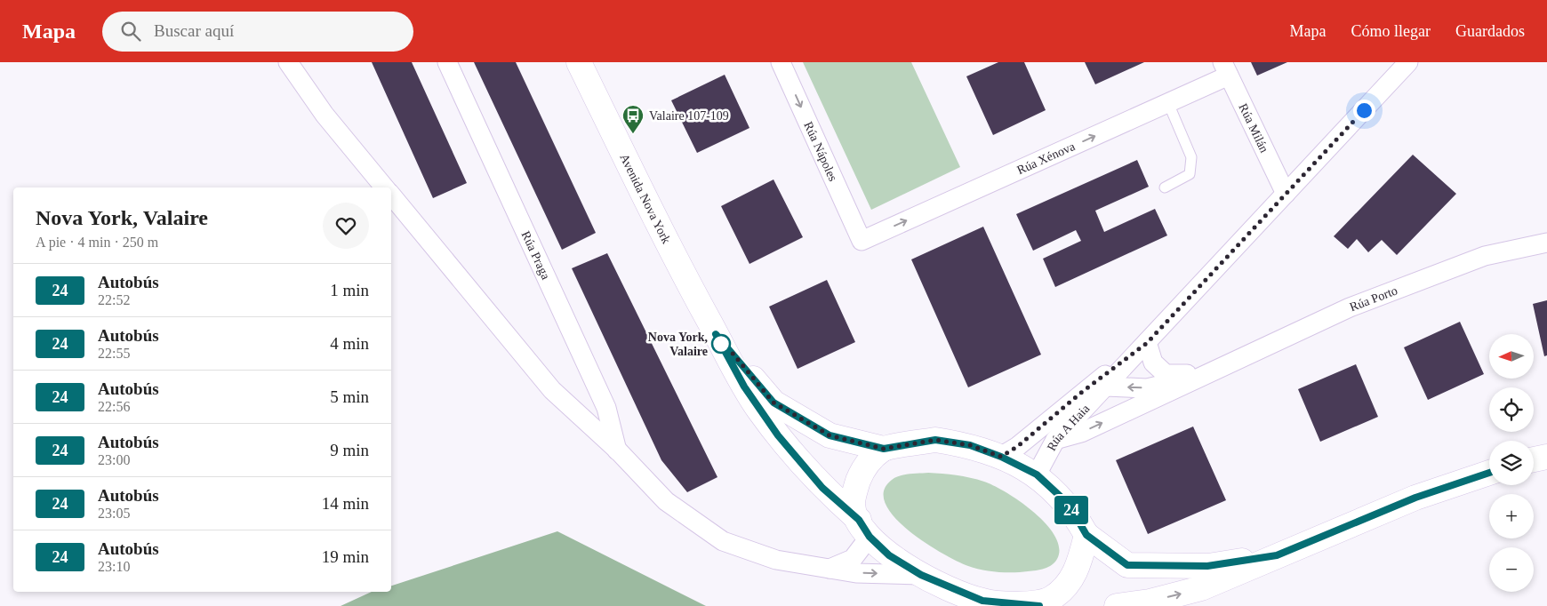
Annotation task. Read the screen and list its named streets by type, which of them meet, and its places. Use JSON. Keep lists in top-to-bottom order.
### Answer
{
  "streets": {
    "street": [
      "Rúa Milán",
      "Rúa Nápoles",
      "Rúa Xénova",
      "Avenida Nova York",
      "Rúa Praga",
      "Rúa Porto",
      "Rúa A Haia"
    ]
  },
  "crossings": [
    ["Rúa Milán", "Rúa Xénova"],
    ["Rúa Milán", "Rúa A Haia"],
    ["Rúa Nápoles", "Rúa Xénova"],
    ["Rúa Porto", "Rúa A Haia"]
  ],
  "one_way": ["Rúa Nápoles", "Rúa Xénova"],
  "places": {
    "bus stop": ["Valaire 107-109"],
    "other": ["Nova York, Valaire"]
  },
  "lines": ["bus line 24"],
  "north": "left",
  "page": {
    "header": "Mapa",
    "search": "Buscar aquí",
    "nav": ["Mapa", "Cómo llegar", "Guardados"],
    "on_map": "24",
    "heading": ["Nova York, Valaire", "A pie · 4 min · 250 m"],
    "list": [
      {
        "mark": "24",
        "name": "Autobús",
        "note": "22:52",
        "value": "1 min"
      },
      {
        "mark": "24",
        "name": "Autobús",
        "note": "22:55",
        "value": "4 min"
      },
      {
        "mark": "24",
        "name": "Autobús",
        "note": "22:56",
        "value": "5 min"
      },
      {
        "mark": "24",
        "name": "Autobús",
        "note": "23:00",
        "value": "9 min"
      },
      {
        "mark": "24",
        "name": "Autobús",
        "note": "23:05",
        "value": "14 min"
      },
      {
        "mark": "24",
        "name": "Autobús",
        "note": "23:10",
        "value": "19 min"
      }
    ],
    "map_buttons": ["+", "−"]
  }
}
